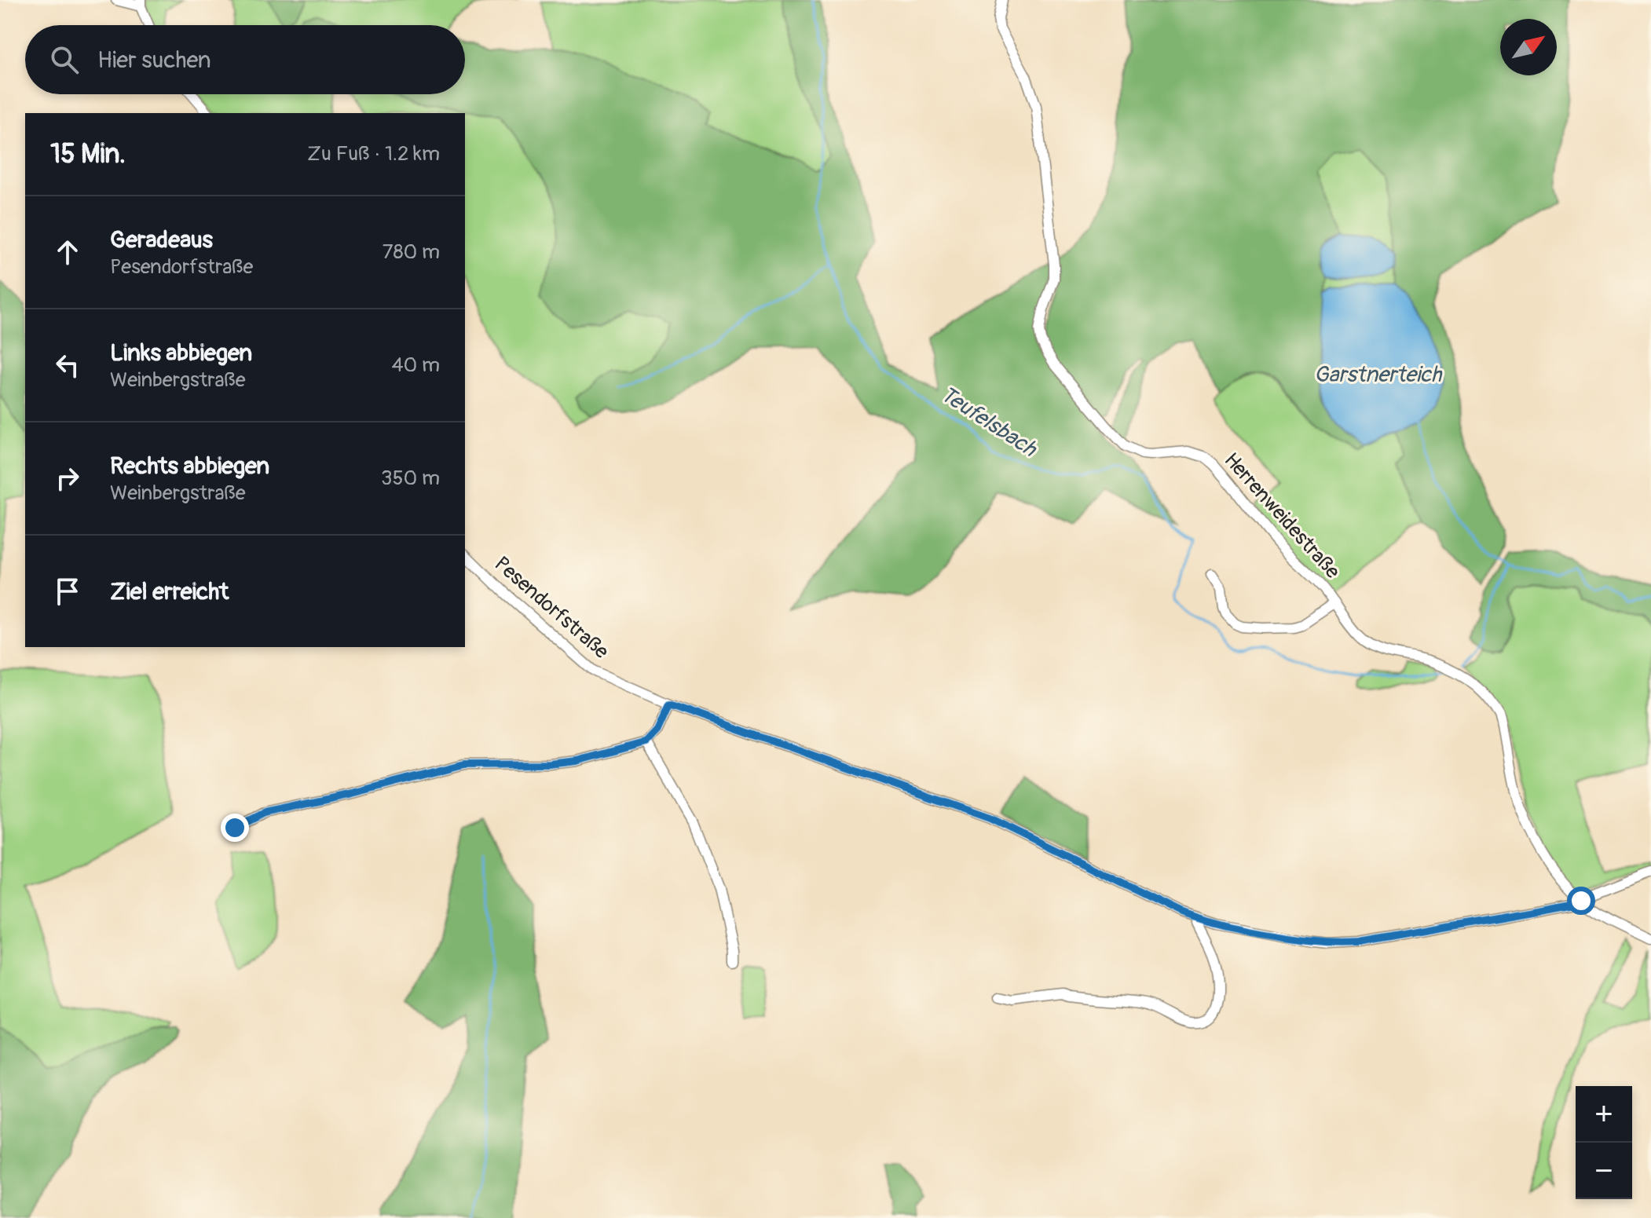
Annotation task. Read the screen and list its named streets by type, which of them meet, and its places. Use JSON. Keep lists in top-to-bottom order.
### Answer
{
  "streets": {
    "street": ["Herrenweidestraße", "Pesendorfstraße"]
  },
  "crossings": [
    ["Herrenweidestraße", "Pesendorfstraße"]
  ],
  "water": ["Garstnerteich", "Teufelsbach"],
  "north": "top right",
  "page": {
    "search": "Hier suchen",
    "heading": ["15 Min.", "Zu Fuß · 1.2 km"],
    "list": [
      ["Geradeaus", "Pesendorfstraße", "780 m"],
      ["Links abbiegen", "Weinbergstraße", "40 m"],
      ["Rechts abbiegen", "Weinbergstraße", "350 m"],
      "Ziel erreicht"
    ],
    "map_buttons": ["+", "−"]
  }
}
